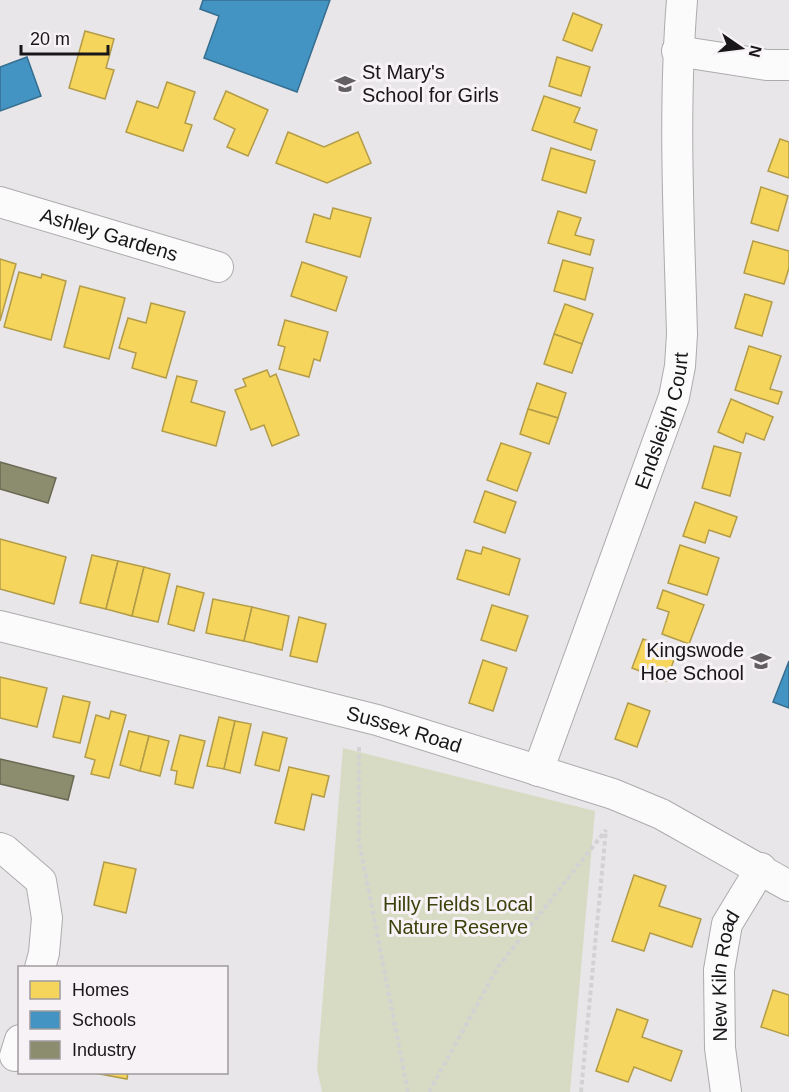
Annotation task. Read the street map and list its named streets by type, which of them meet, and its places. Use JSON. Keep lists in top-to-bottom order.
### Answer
{
  "streets": {
    "street": [
      "Ashley Gardens",
      "Endsleigh Court",
      "Sussex Road",
      "New Kiln Road"
    ]
  },
  "crossings": [
    ["Endsleigh Court", "Sussex Road"],
    ["Sussex Road", "New Kiln Road"]
  ],
  "parks": ["Hilly Fields Local Nature Reserve"],
  "places": {
    "school or university": ["St Mary's School for Girls", "Kingswode Hoe School"]
  },
  "legend": ["Homes", "Schools", "Industry"],
  "scale_bar": "20 m",
  "north": "right"
}
